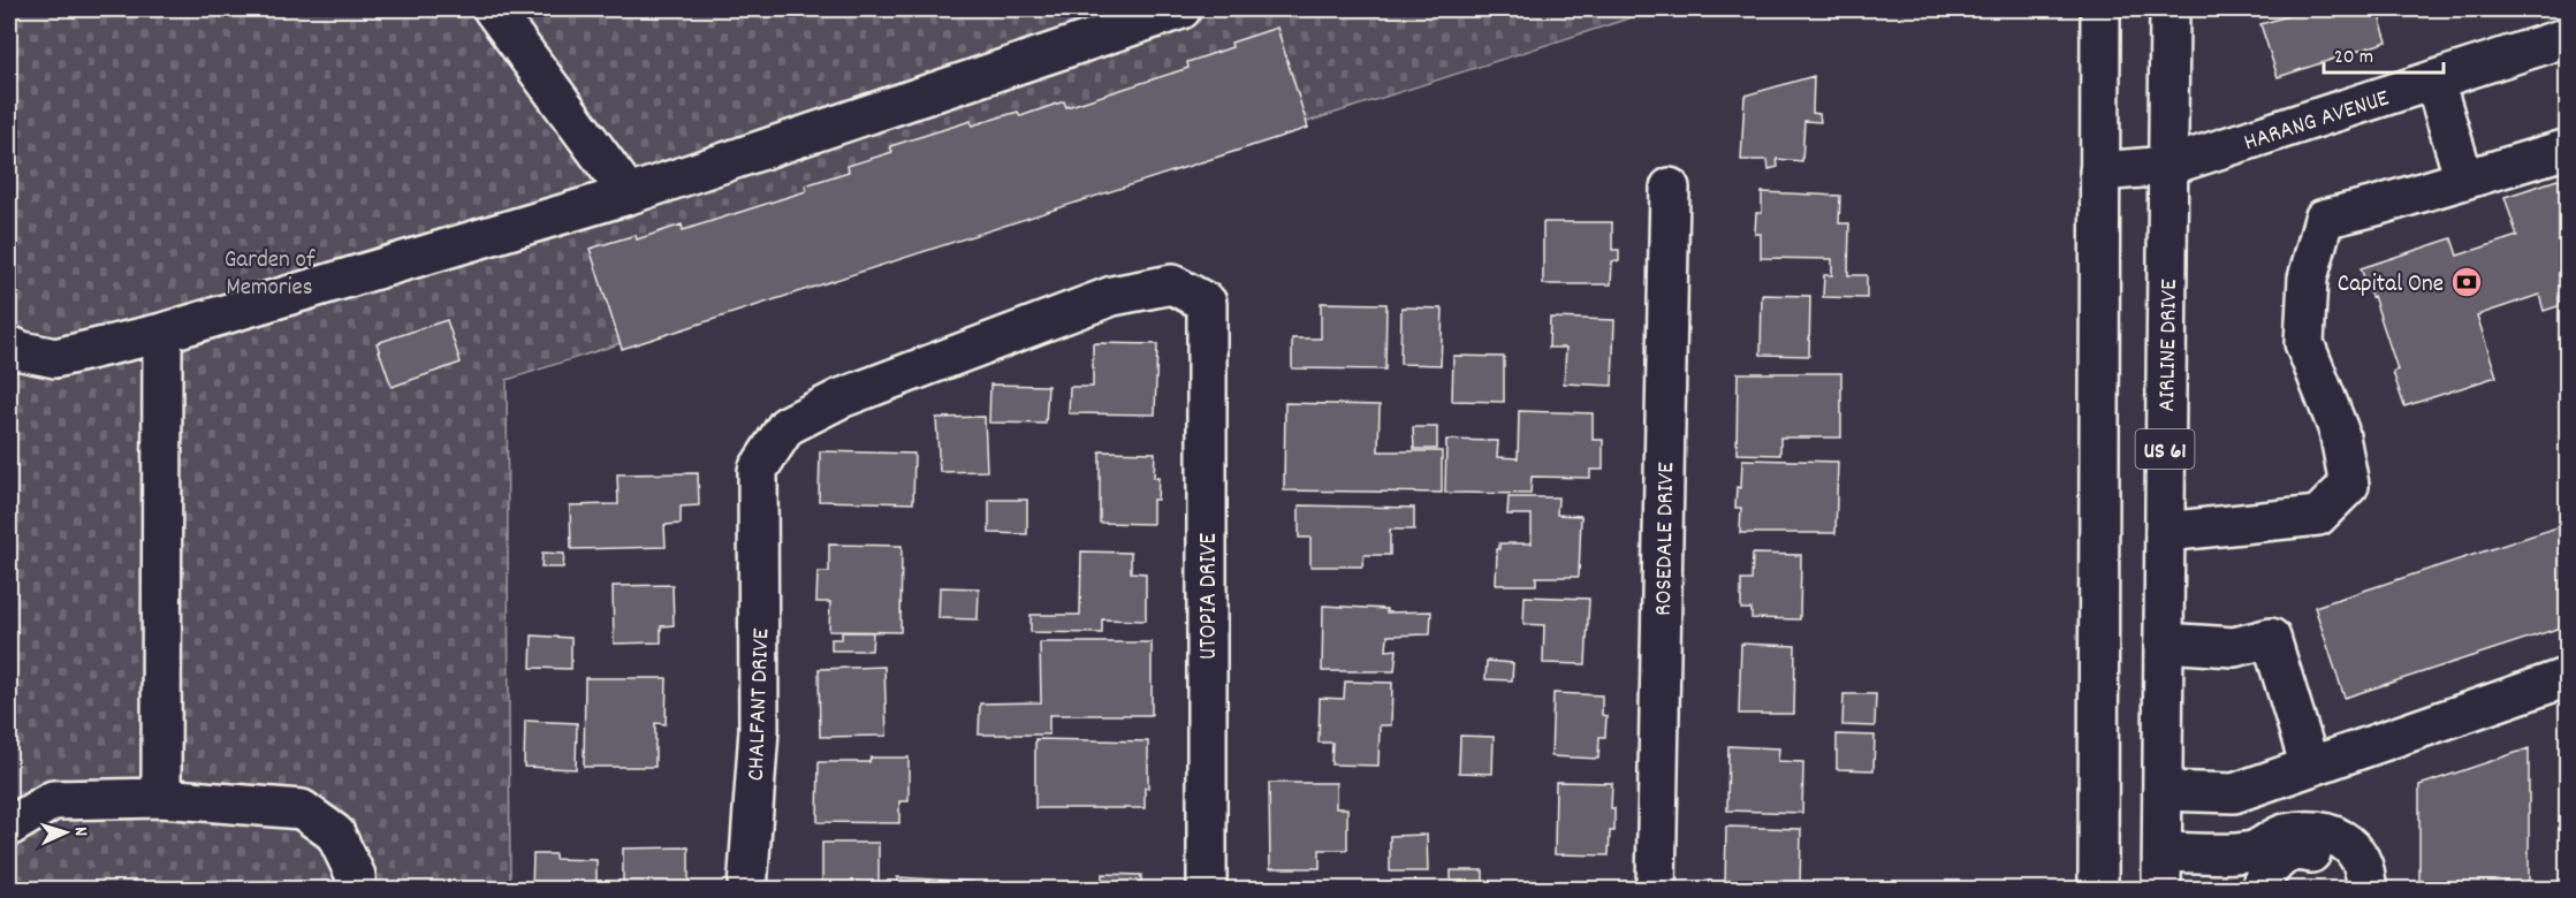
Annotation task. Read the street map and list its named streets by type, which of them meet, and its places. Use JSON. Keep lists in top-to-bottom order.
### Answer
{
  "streets": {
    "main road": [
      "HARANG AVENUE",
      "AIRLINE DRIVE",
      "US 61",
      "ROSEDALE DRIVE",
      "UTOPIA DRIVE",
      "CHALFANT DRIVE"
    ]
  },
  "crossings": [
    ["HARANG AVENUE", "AIRLINE DRIVE"],
    ["UTOPIA DRIVE", "CHALFANT DRIVE"]
  ],
  "parks": ["Garden of Memories"],
  "places": {
    "bank": ["Capital One"]
  },
  "scale_bar": "20 m",
  "north": "right"
}
